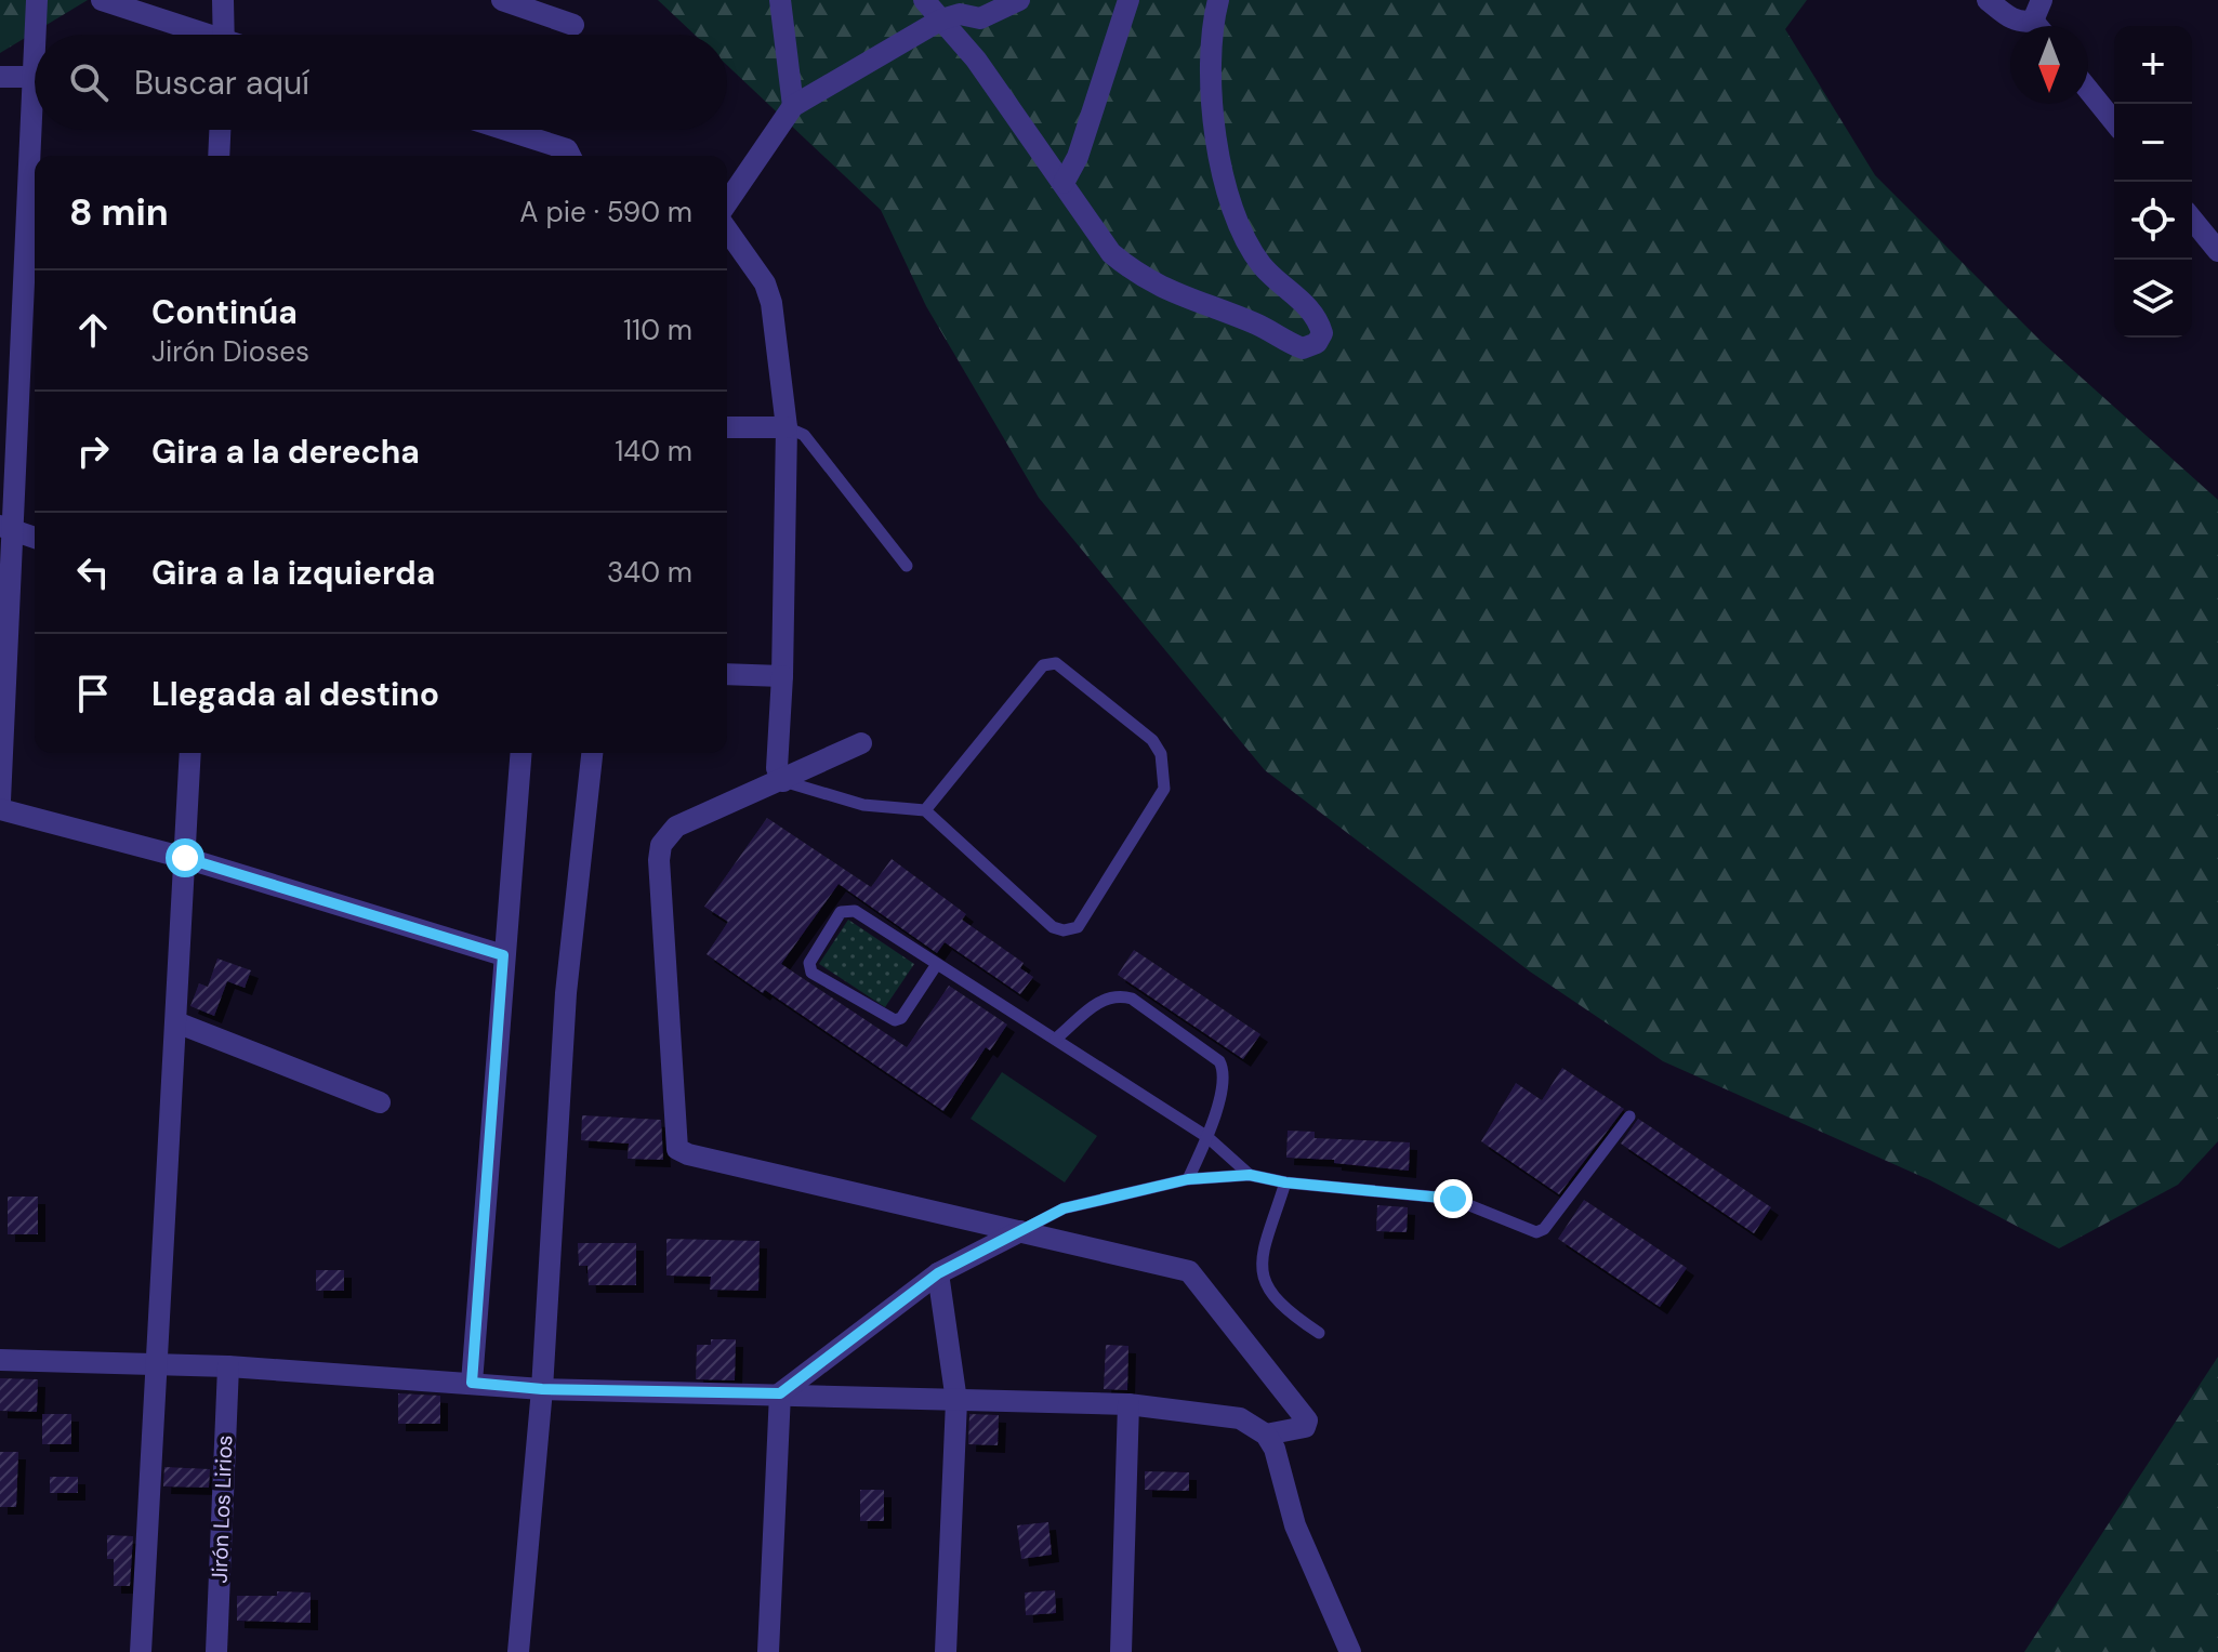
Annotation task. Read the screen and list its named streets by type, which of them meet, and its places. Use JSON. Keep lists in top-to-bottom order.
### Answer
{
  "streets": {
    "street": ["Jirón Los Lirios"]
  },
  "north": "bottom",
  "page": {
    "map_buttons": ["+", "−"],
    "search": "Buscar aquí",
    "heading": ["8 min", "A pie · 590 m"],
    "list": [
      ["Continúa", "Jirón Dioses", "110 m"],
      ["Gira a la derecha", "140 m"],
      ["Gira a la izquierda", "340 m"],
      "Llegada al destino"
    ]
  }
}
